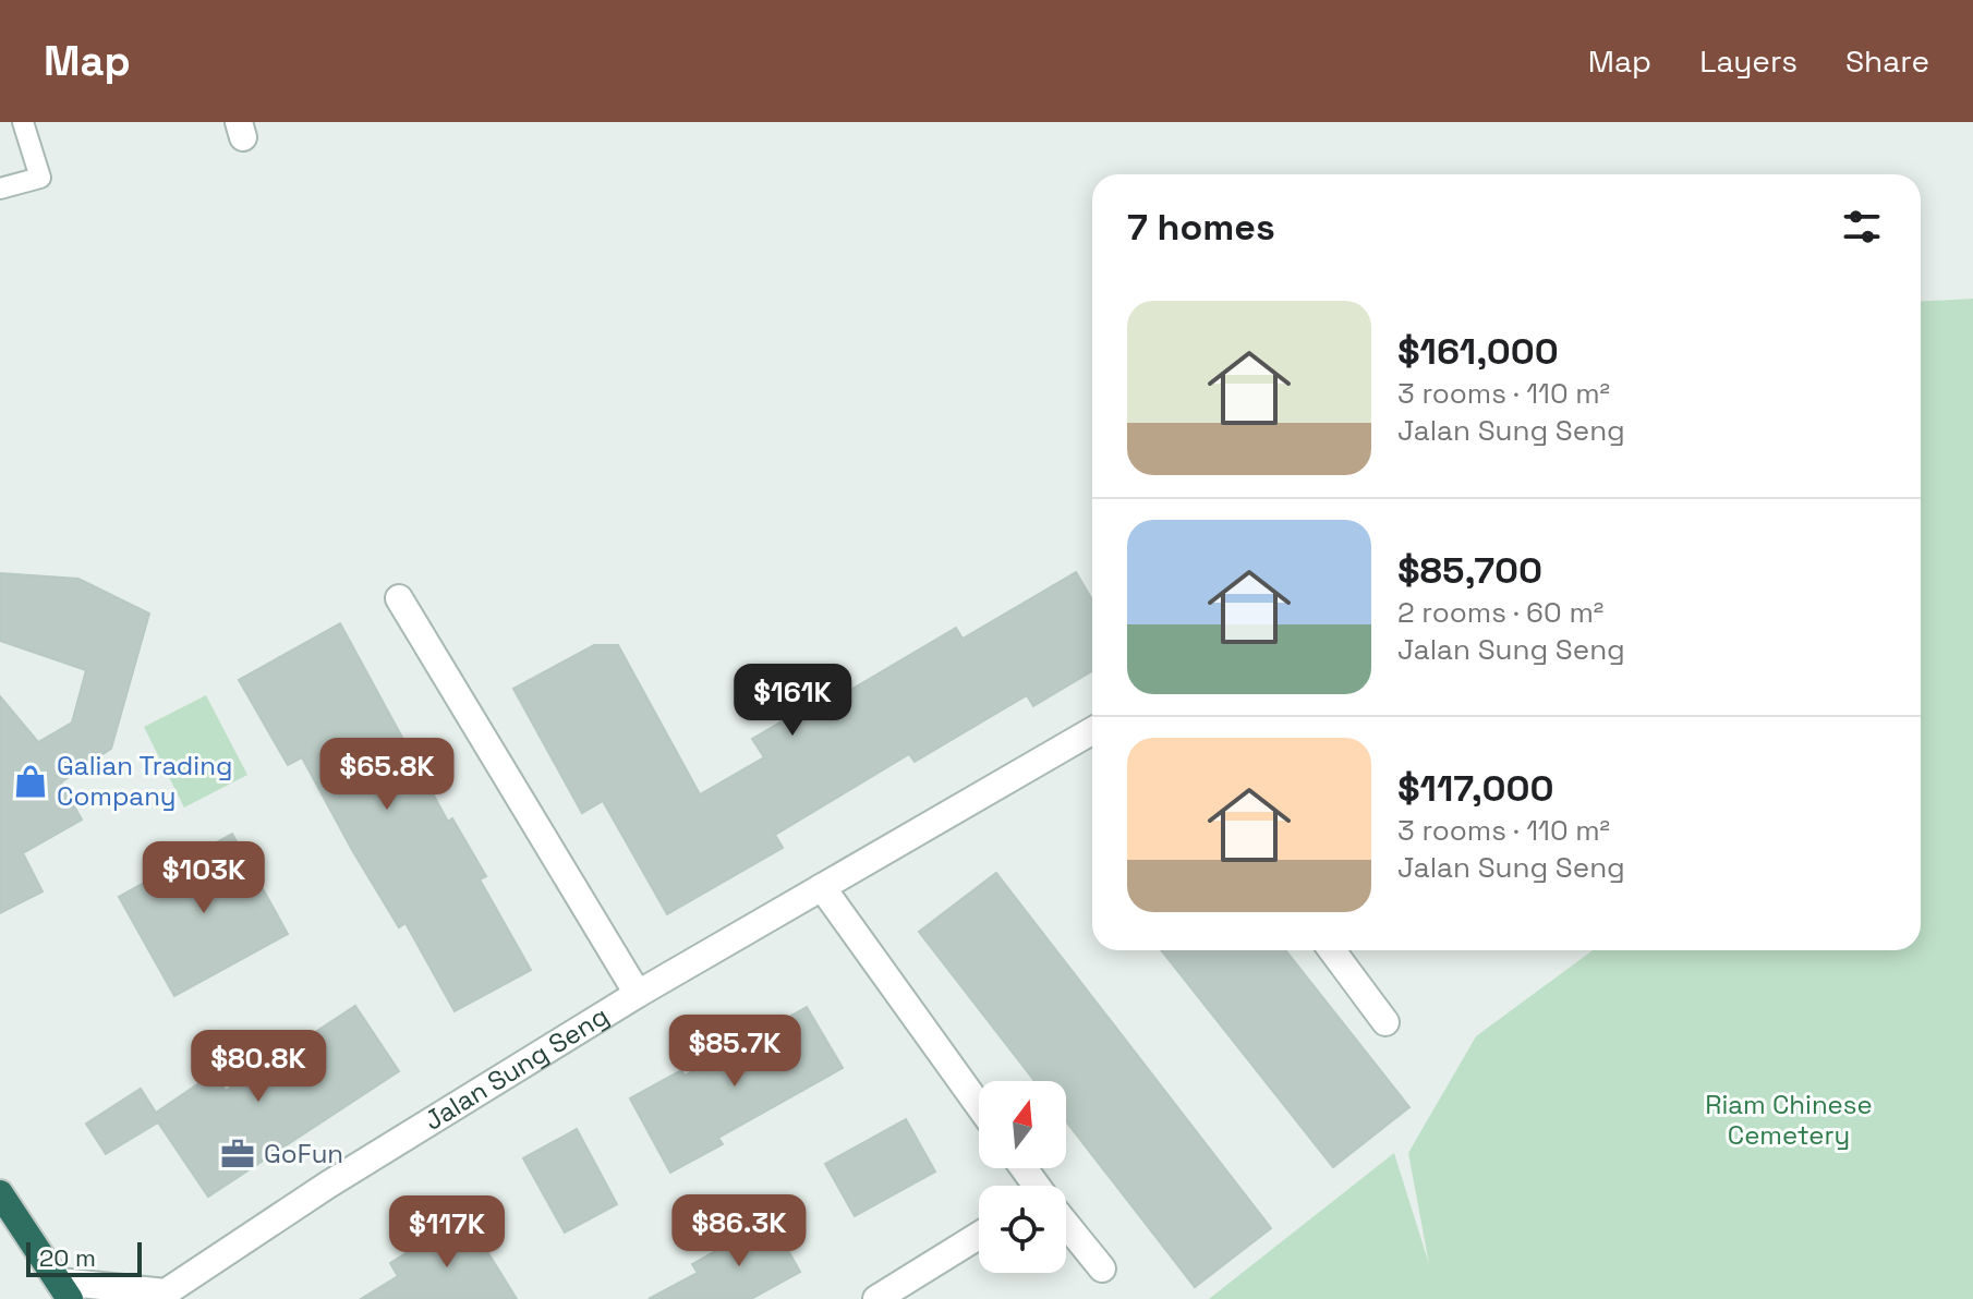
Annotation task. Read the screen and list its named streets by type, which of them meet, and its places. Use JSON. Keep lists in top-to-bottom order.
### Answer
{
  "streets": {
    "street": ["Jalan Sung Seng"]
  },
  "parks": ["Riam Chinese Cemetery"],
  "places": {
    "shop": ["Galian Trading Company"],
    "office": ["GoFun"]
  },
  "scale_bar": "20 m",
  "north": "top",
  "page": {
    "header": "Map",
    "nav": ["Map", "Layers", "Share"],
    "heading": "7 homes",
    "list": [
      {
        "name": "$161,000",
        "note": "3 rooms · 110 m² · Jalan Sung Seng"
      },
      {
        "name": "$85,700",
        "note": "2 rooms · 60 m² · Jalan Sung Seng"
      },
      {
        "name": "$117,000",
        "note": "3 rooms · 110 m² · Jalan Sung Seng"
      }
    ],
    "price": [
      "$161K",
      "$65.8K",
      "$103K",
      "$85.7K",
      "$80.8K",
      "$86.3K",
      "$117K"
    ],
    "scale": "20 m"
  }
}
